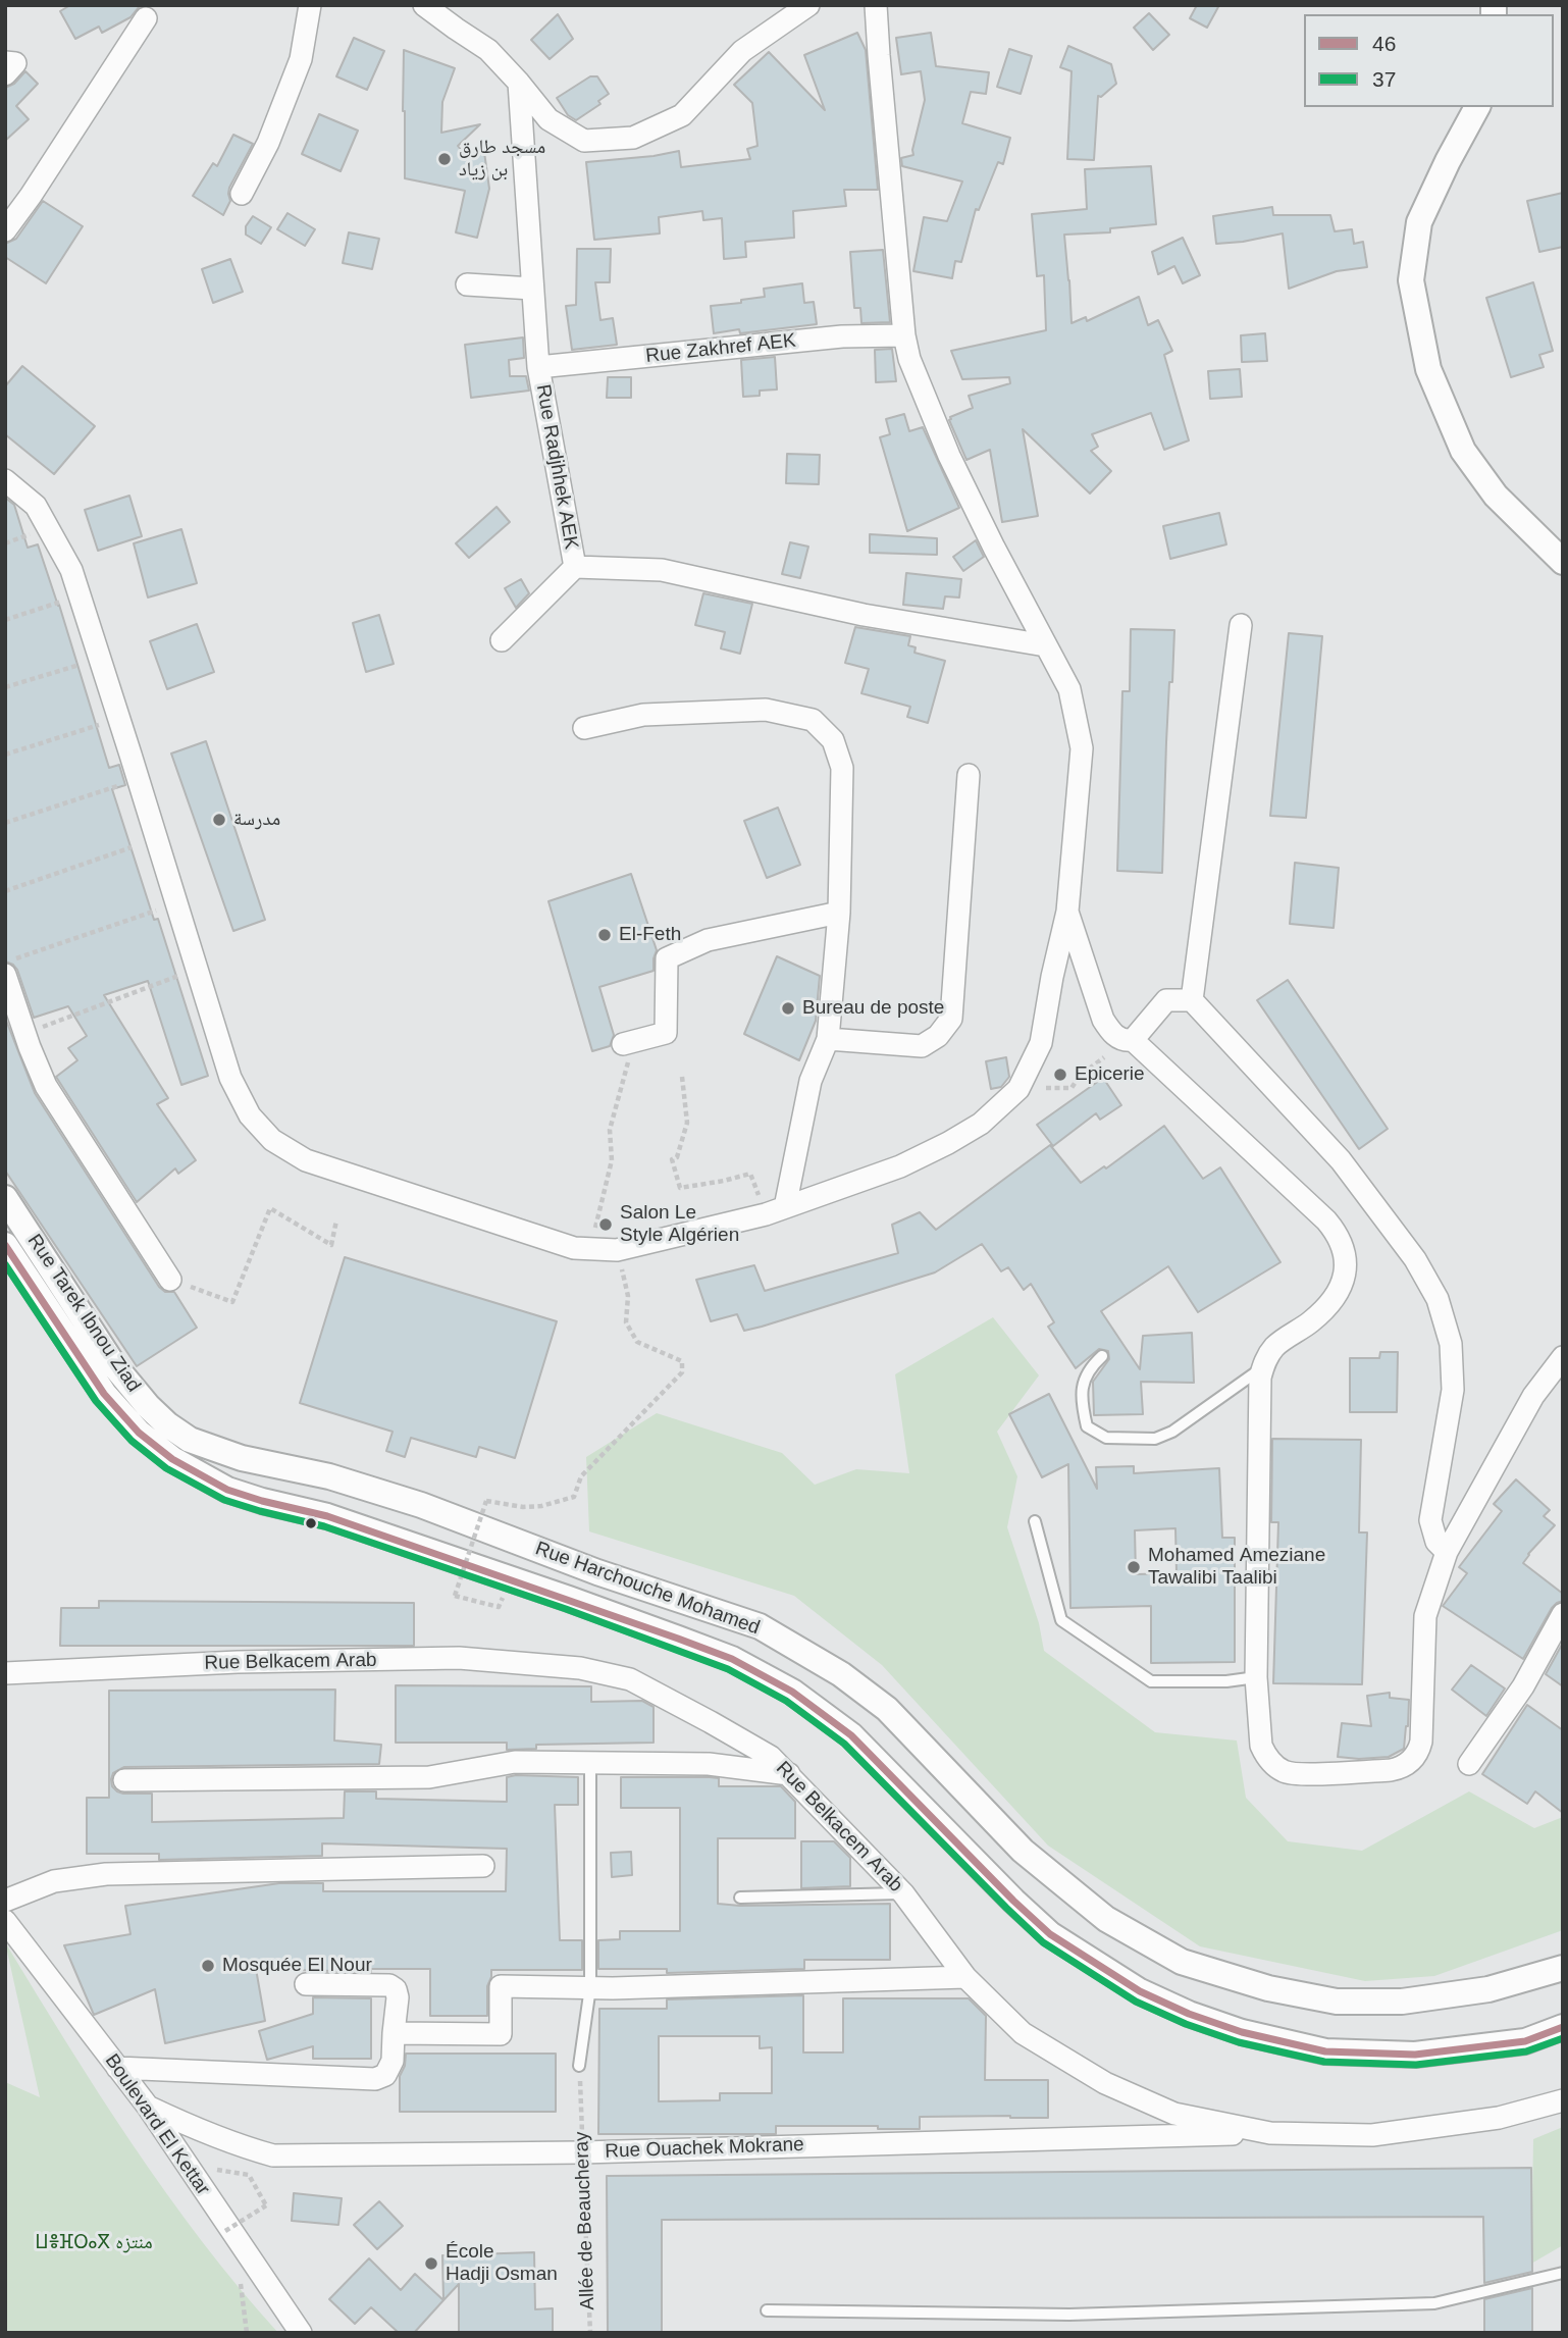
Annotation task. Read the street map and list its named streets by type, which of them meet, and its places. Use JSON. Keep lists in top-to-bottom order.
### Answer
{
  "streets": {
    "street": [
      "Rue Zakhref AEK",
      "Rue Radjhhek AEK",
      "Rue Tarek Ibnou Ziad",
      "Rue Harchouche Mohamed",
      "Rue Belkacem Arab",
      "Boulevard El Kettar",
      "Rue Ouachek Mokrane"
    ],
    "path": ["Allée de Beaucheray"]
  },
  "crossings": [
    ["Rue Zakhref AEK", "Rue Radjhhek AEK"],
    ["Rue Tarek Ibnou Ziad", "Rue Harchouche Mohamed"],
    ["Rue Belkacem Arab", "Rue Ouachek Mokrane"],
    ["Boulevard El Kettar", "Rue Ouachek Mokrane"],
    ["Rue Ouachek Mokrane", "Allée de Beaucheray"]
  ],
  "parks": ["ⵡⴻⴼⵔⴰⴳ منتزه"],
  "places": [
    "مسجد طارق بن زياد",
    "مدرسة",
    "El-Feth",
    "Bureau de poste",
    "Epicerie",
    "Salon Le Style Algérien",
    "Mohamed Ameziane Tawalibi Taalibi",
    "Mosquée El Nour",
    "École Hadji Osman"
  ],
  "lines": ["transit line 46", "transit line 37"],
  "legend": ["46", "37"]
}
